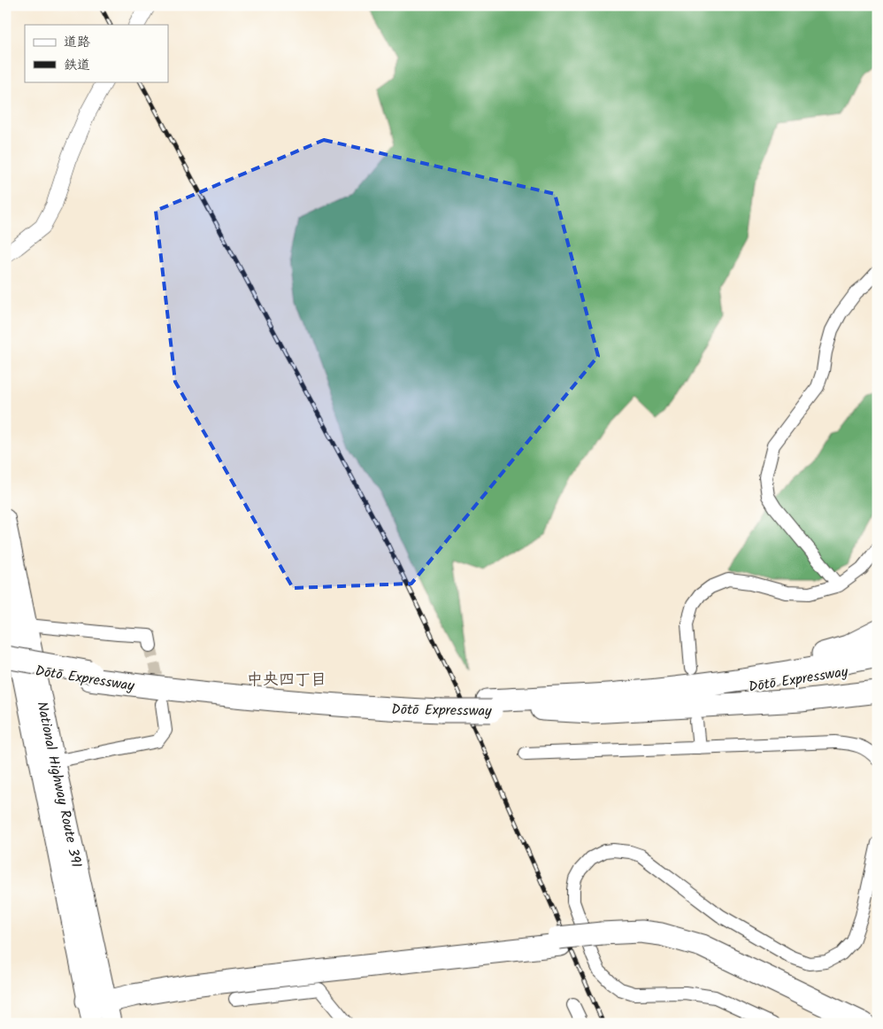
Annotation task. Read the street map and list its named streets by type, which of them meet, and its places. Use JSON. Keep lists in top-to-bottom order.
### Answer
{
  "streets": {
    "highway": ["Dōtō Expressway", "National Highway Route 391"]
  },
  "districts": ["中央四丁目"],
  "legend": ["道路", "鉄道"]
}
